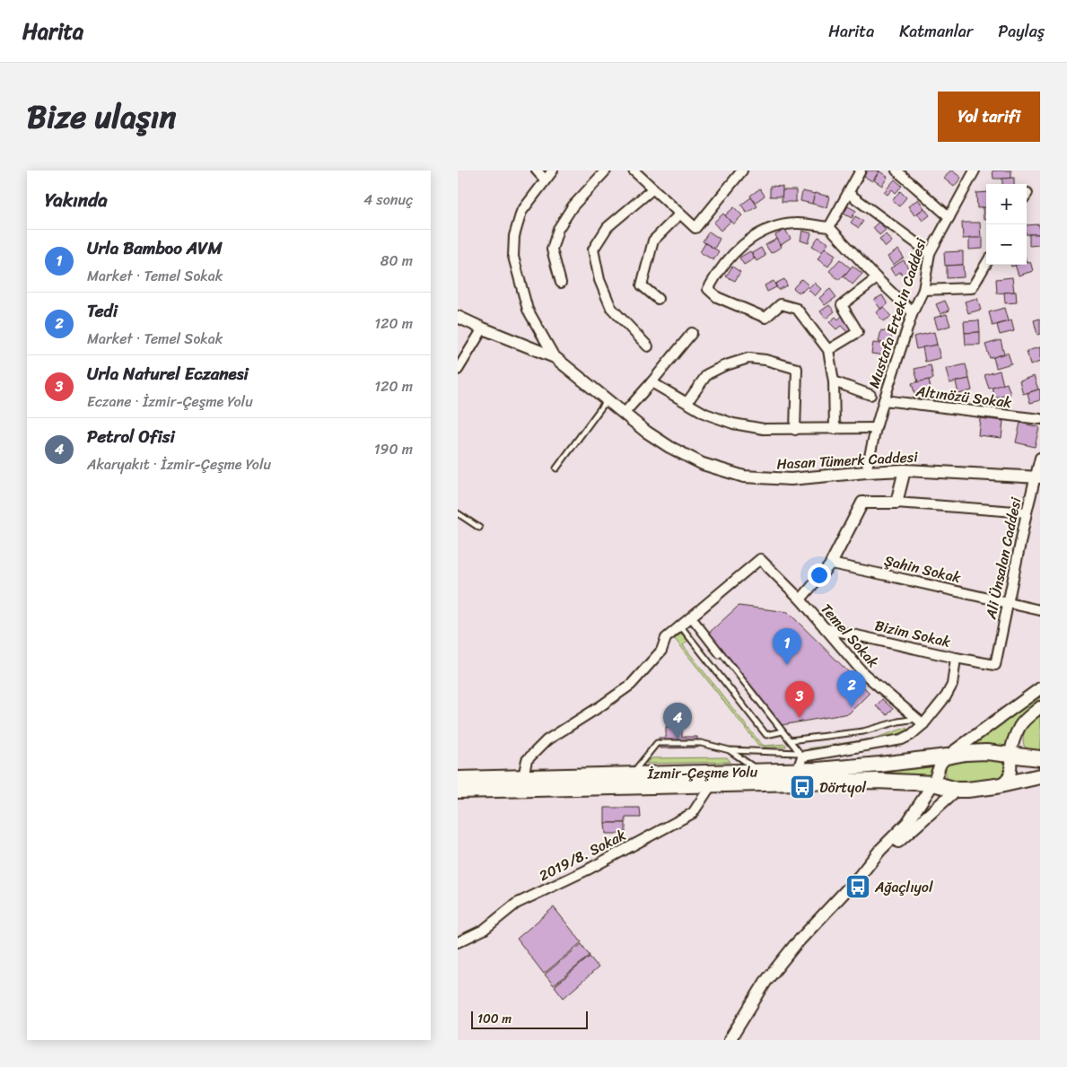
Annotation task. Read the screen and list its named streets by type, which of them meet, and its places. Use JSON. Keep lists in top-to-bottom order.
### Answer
{
  "streets": {
    "highway": ["İzmir-Çeşme Yolu"],
    "street": [
      "Mustafa Ertekin Caddesi",
      "Altınözü Sokak",
      "Hasan Tümerk Caddesi",
      "Ali Ünsalan Caddesi",
      "Şahin Sokak",
      "Bizim Sokak",
      "Temel Sokak",
      "2019/8. Sokak"
    ]
  },
  "crossings": [
    ["Mustafa Ertekin Caddesi", "Altınözü Sokak"],
    ["Mustafa Ertekin Caddesi", "Hasan Tümerk Caddesi"],
    ["Hasan Tümerk Caddesi", "Ali Ünsalan Caddesi"],
    ["Ali Ünsalan Caddesi", "Şahin Sokak"],
    ["Ali Ünsalan Caddesi", "Bizim Sokak"],
    ["Bizim Sokak", "Temel Sokak"],
    ["İzmir-Çeşme Yolu", "2019/8. Sokak"]
  ],
  "places": {
    "bus stop": ["Dörtyol", "Ağaçlıyol"]
  },
  "scale_bar": "100 m",
  "page": {
    "header": "Harita",
    "nav": ["Harita", "Katmanlar", "Paylaş"],
    "title": "Bize ulaşın",
    "buttons": "Yol tarifi",
    "heading": ["Yakında", "4 sonuç"],
    "map_buttons": ["+", "−"],
    "list": [
      {
        "mark": "1",
        "name": "Urla Bamboo AVM",
        "note": "Market · Temel Sokak",
        "value": "80 m"
      },
      {
        "mark": "2",
        "name": "Tedi",
        "note": "Market · Temel Sokak",
        "value": "120 m"
      },
      {
        "mark": "3",
        "name": "Urla Naturel Eczanesi",
        "note": "Eczane · İzmir-Çeşme Yolu",
        "value": "120 m"
      },
      {
        "mark": "4",
        "name": "Petrol Ofisi",
        "note": "Akaryakıt · İzmir-Çeşme Yolu",
        "value": "190 m"
      }
    ],
    "pins": [
      "1",
      "2",
      "3",
      "4"
    ],
    "scale": "100 m"
  }
}
